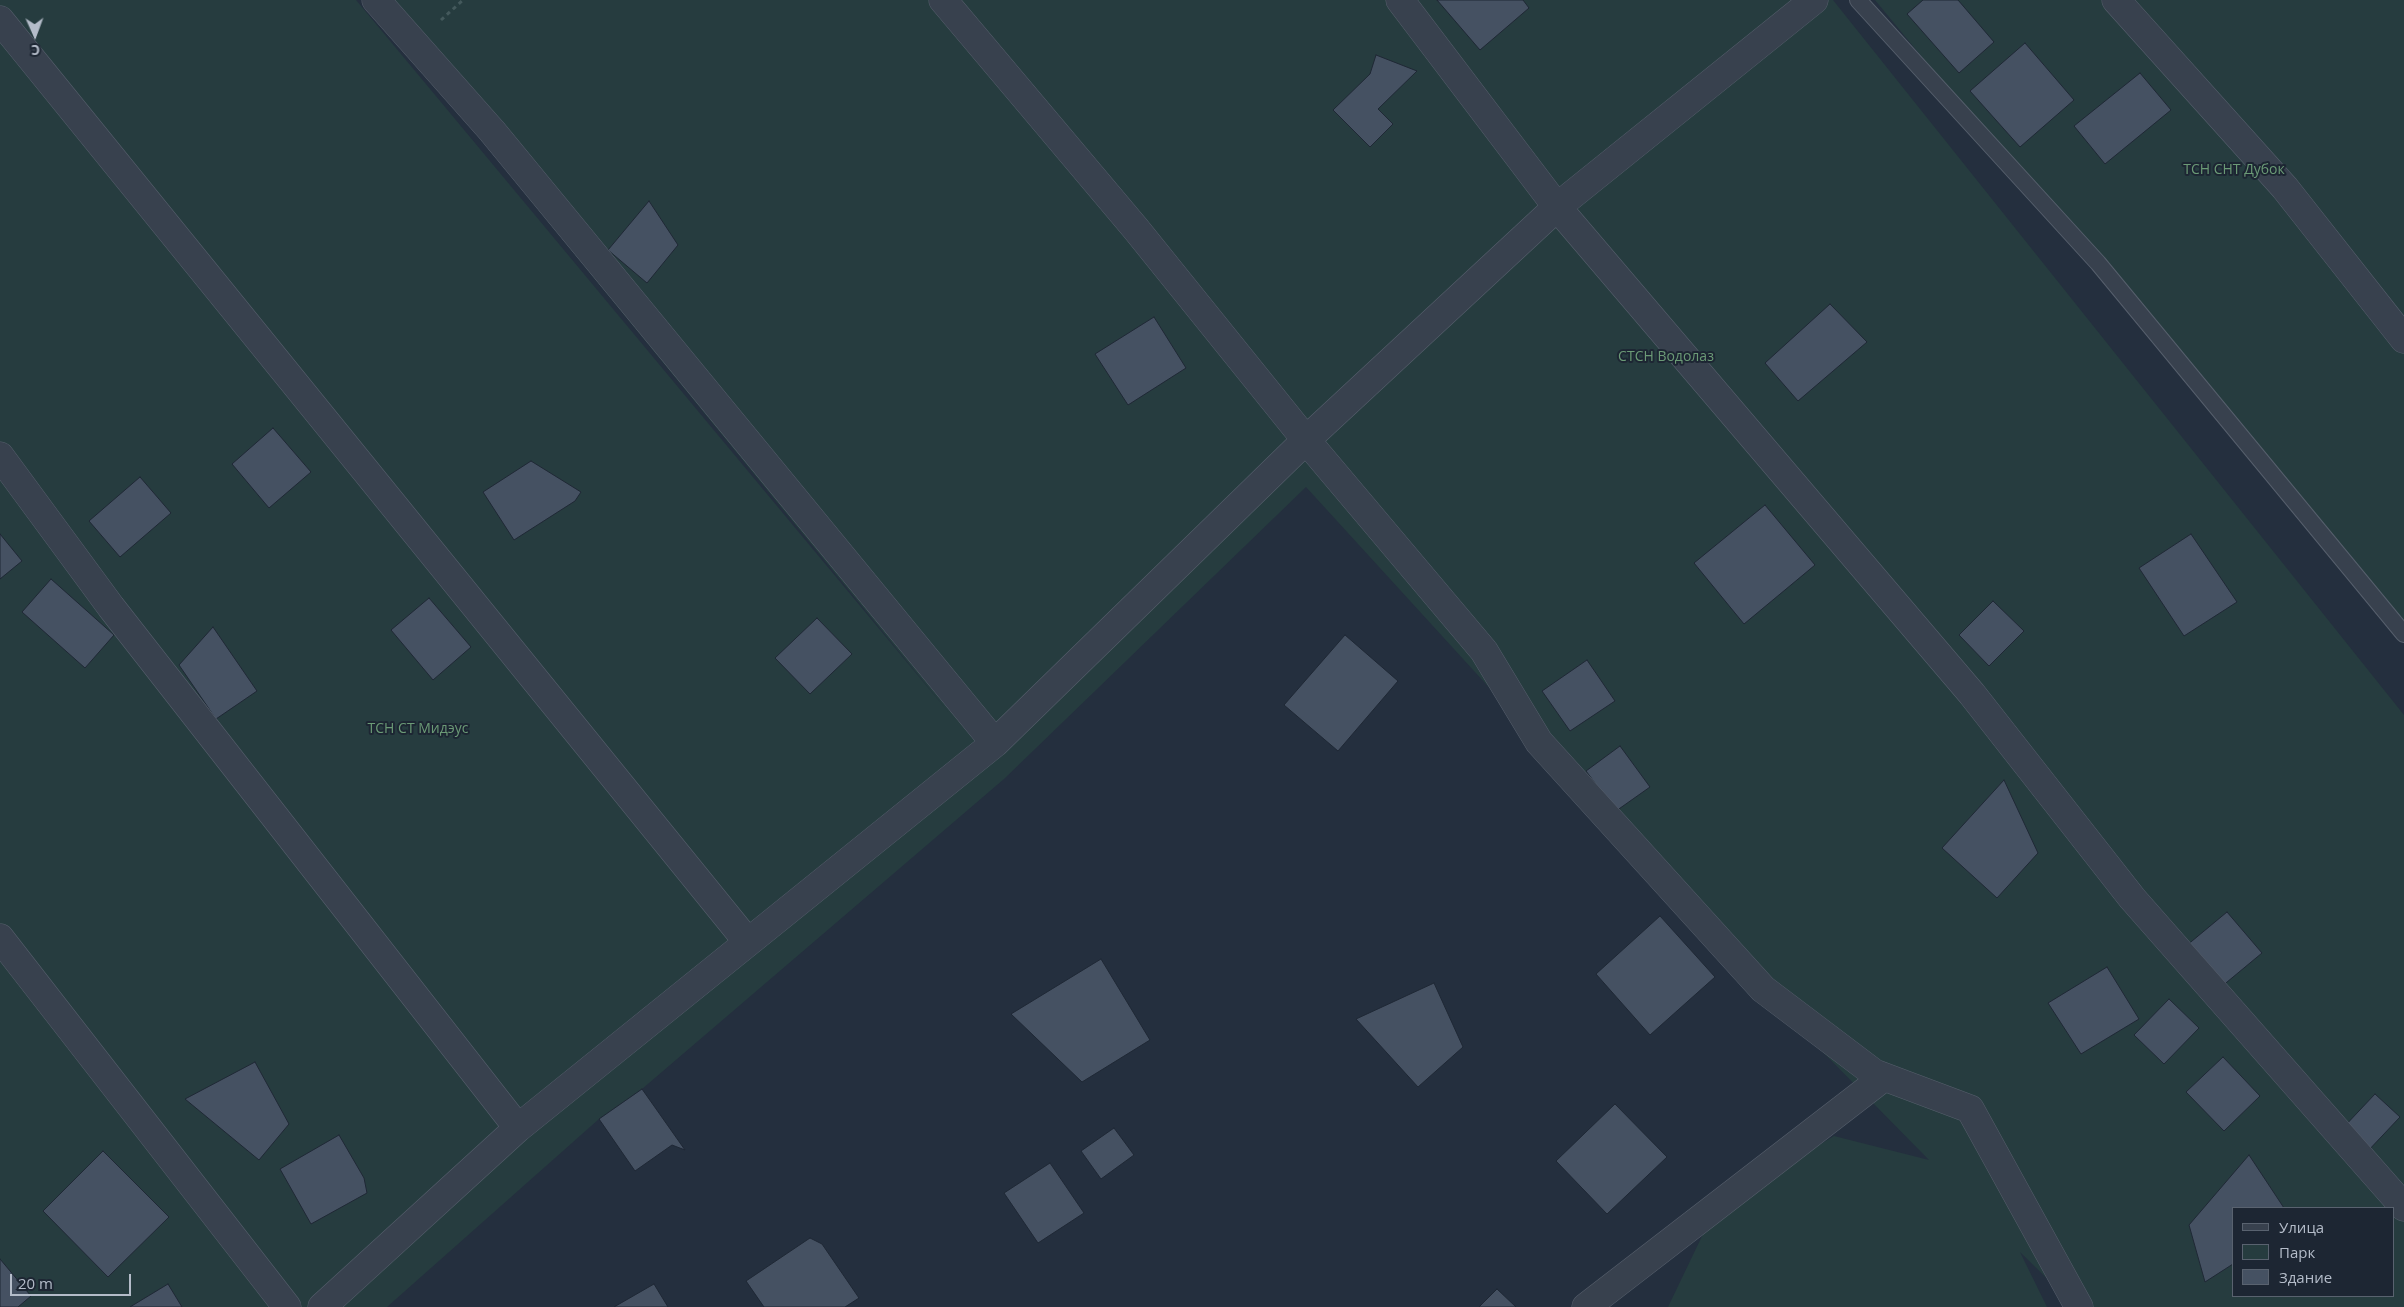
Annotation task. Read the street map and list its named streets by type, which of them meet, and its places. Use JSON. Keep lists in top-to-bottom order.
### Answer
{
  "parks": ["ТСН СНТ Дубок", "СТСН Водолаз", "ТСН СТ Мидэус"],
  "legend": ["Улица", "Парк", "Здание"],
  "scale_bar": "20 m",
  "north": "bottom"
}
